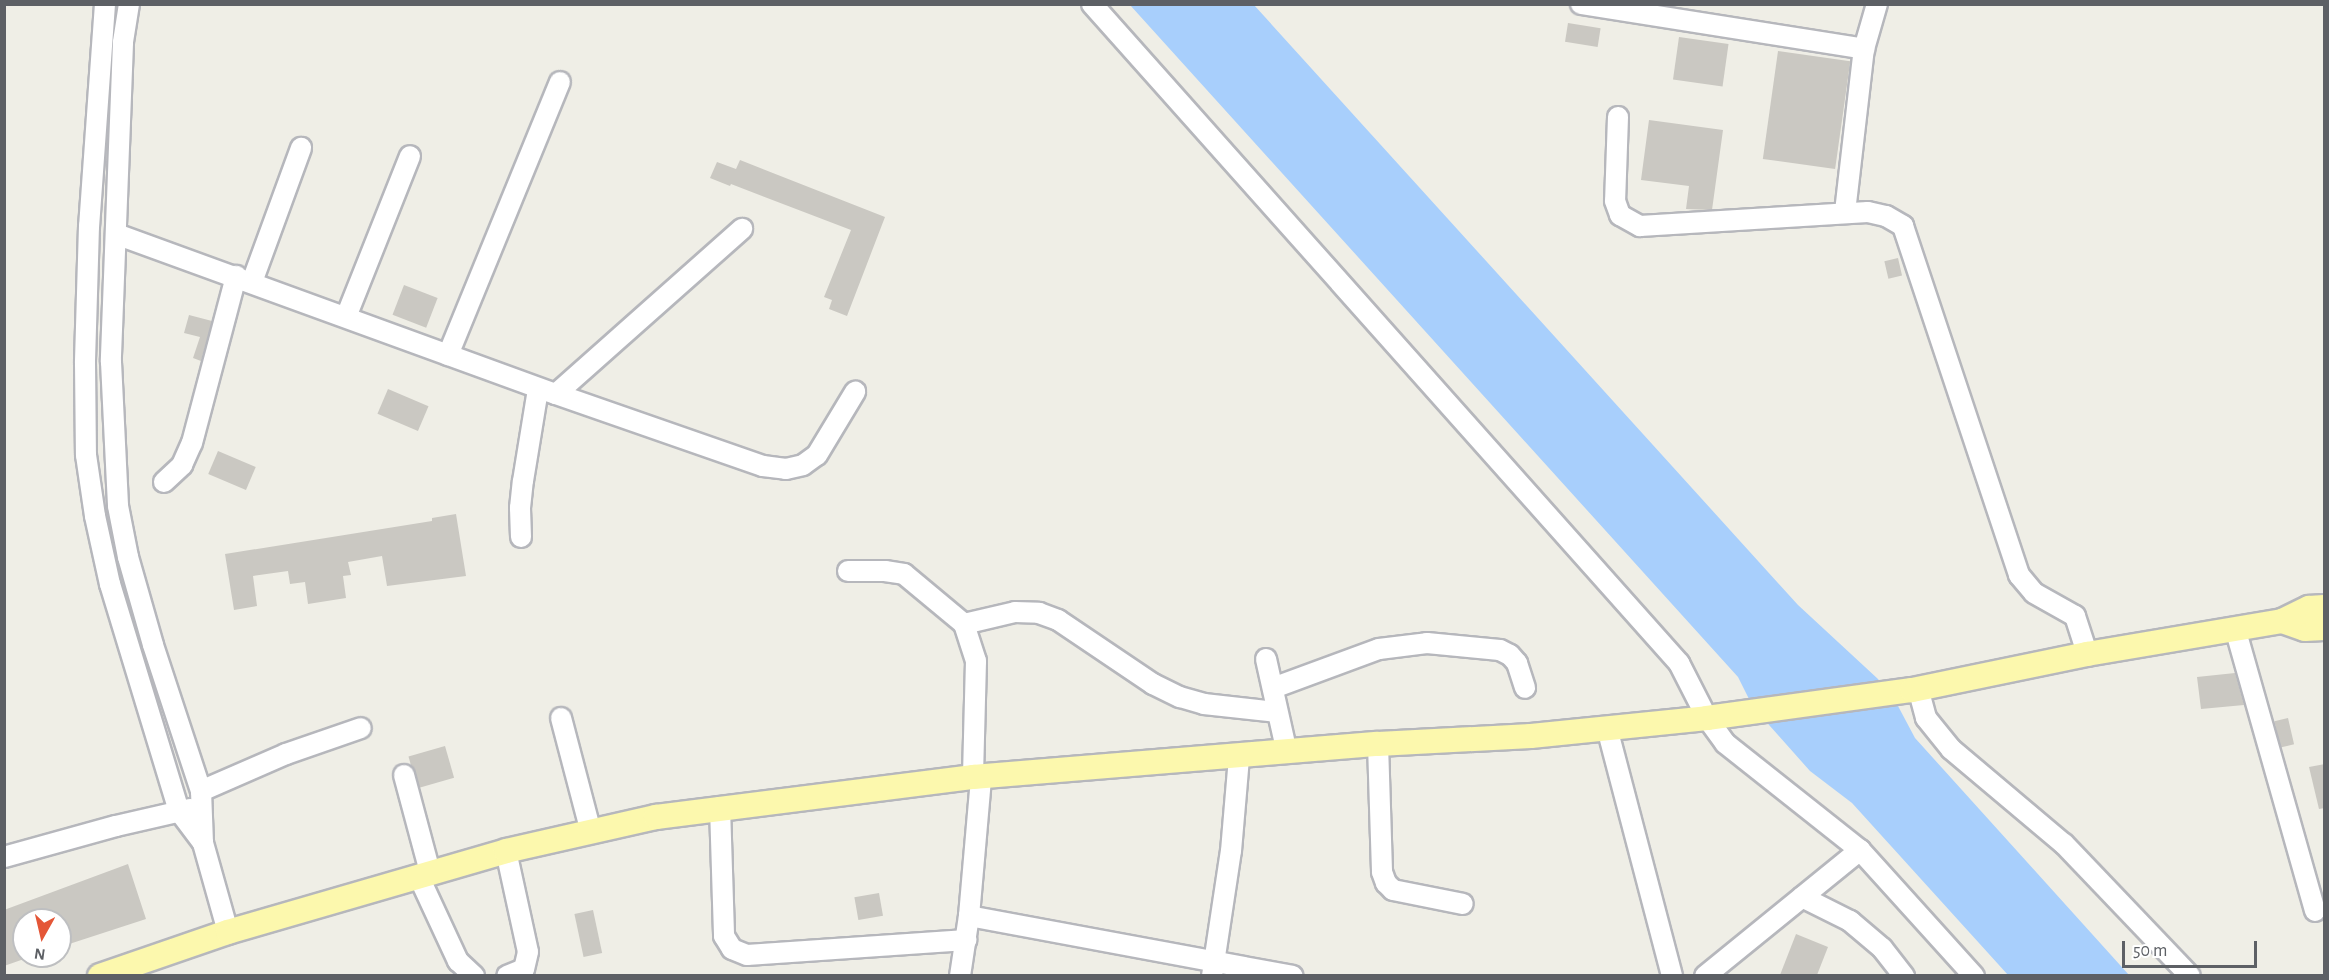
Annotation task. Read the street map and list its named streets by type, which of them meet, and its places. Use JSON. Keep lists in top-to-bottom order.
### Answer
{
  "scale_bar": "50 m",
  "north": "bottom"
}
